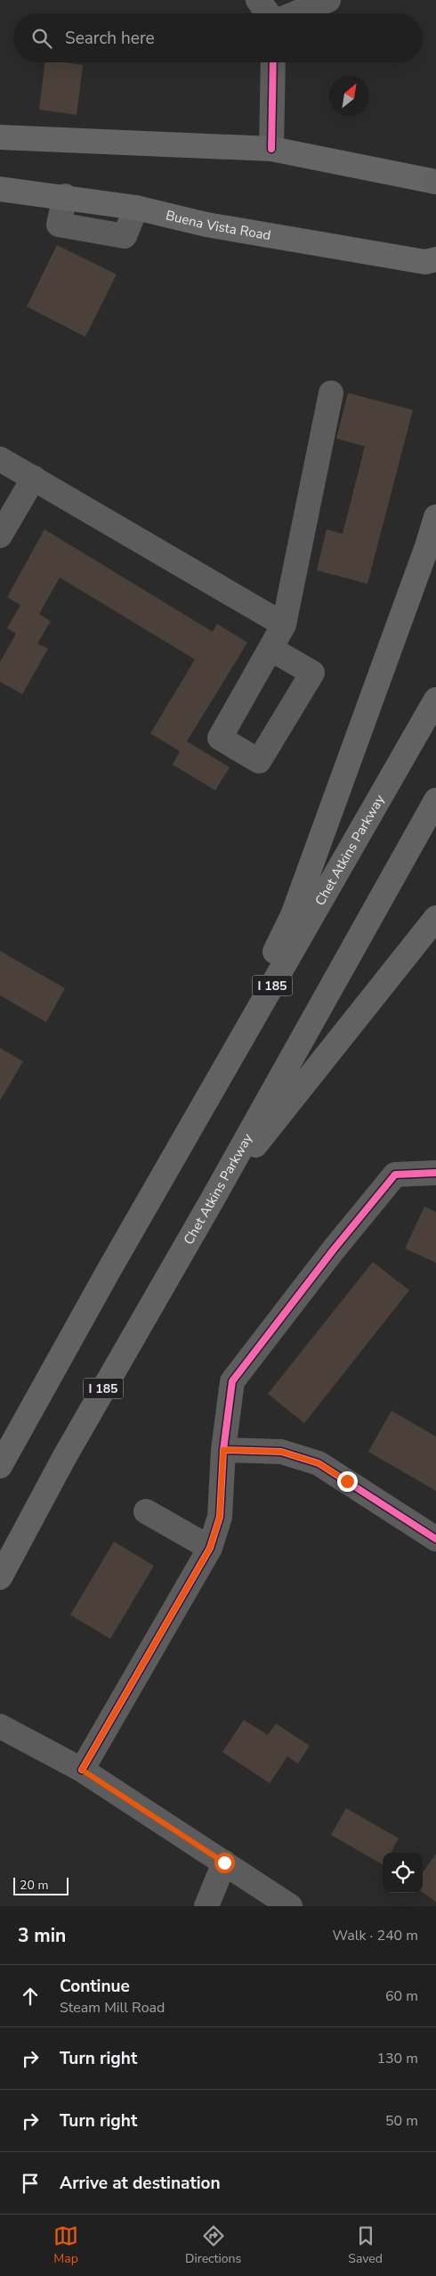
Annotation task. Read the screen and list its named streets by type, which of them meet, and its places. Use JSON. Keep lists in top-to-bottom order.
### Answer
{
  "streets": {
    "highway": ["Chet Atkins Parkway", "I 185"],
    "main road": ["Buena Vista Road"]
  },
  "scale_bar": "20 m",
  "north": "top right",
  "page": {
    "search": "Search here",
    "scale": "20 m",
    "heading": ["3 min", "Walk · 240 m"],
    "list": [
      ["Continue", "Steam Mill Road", "60 m"],
      ["Turn right", "130 m"],
      ["Turn right", "50 m"],
      "Arrive at destination"
    ],
    "nav": ["Map", "Directions", "Saved"]
  }
}
